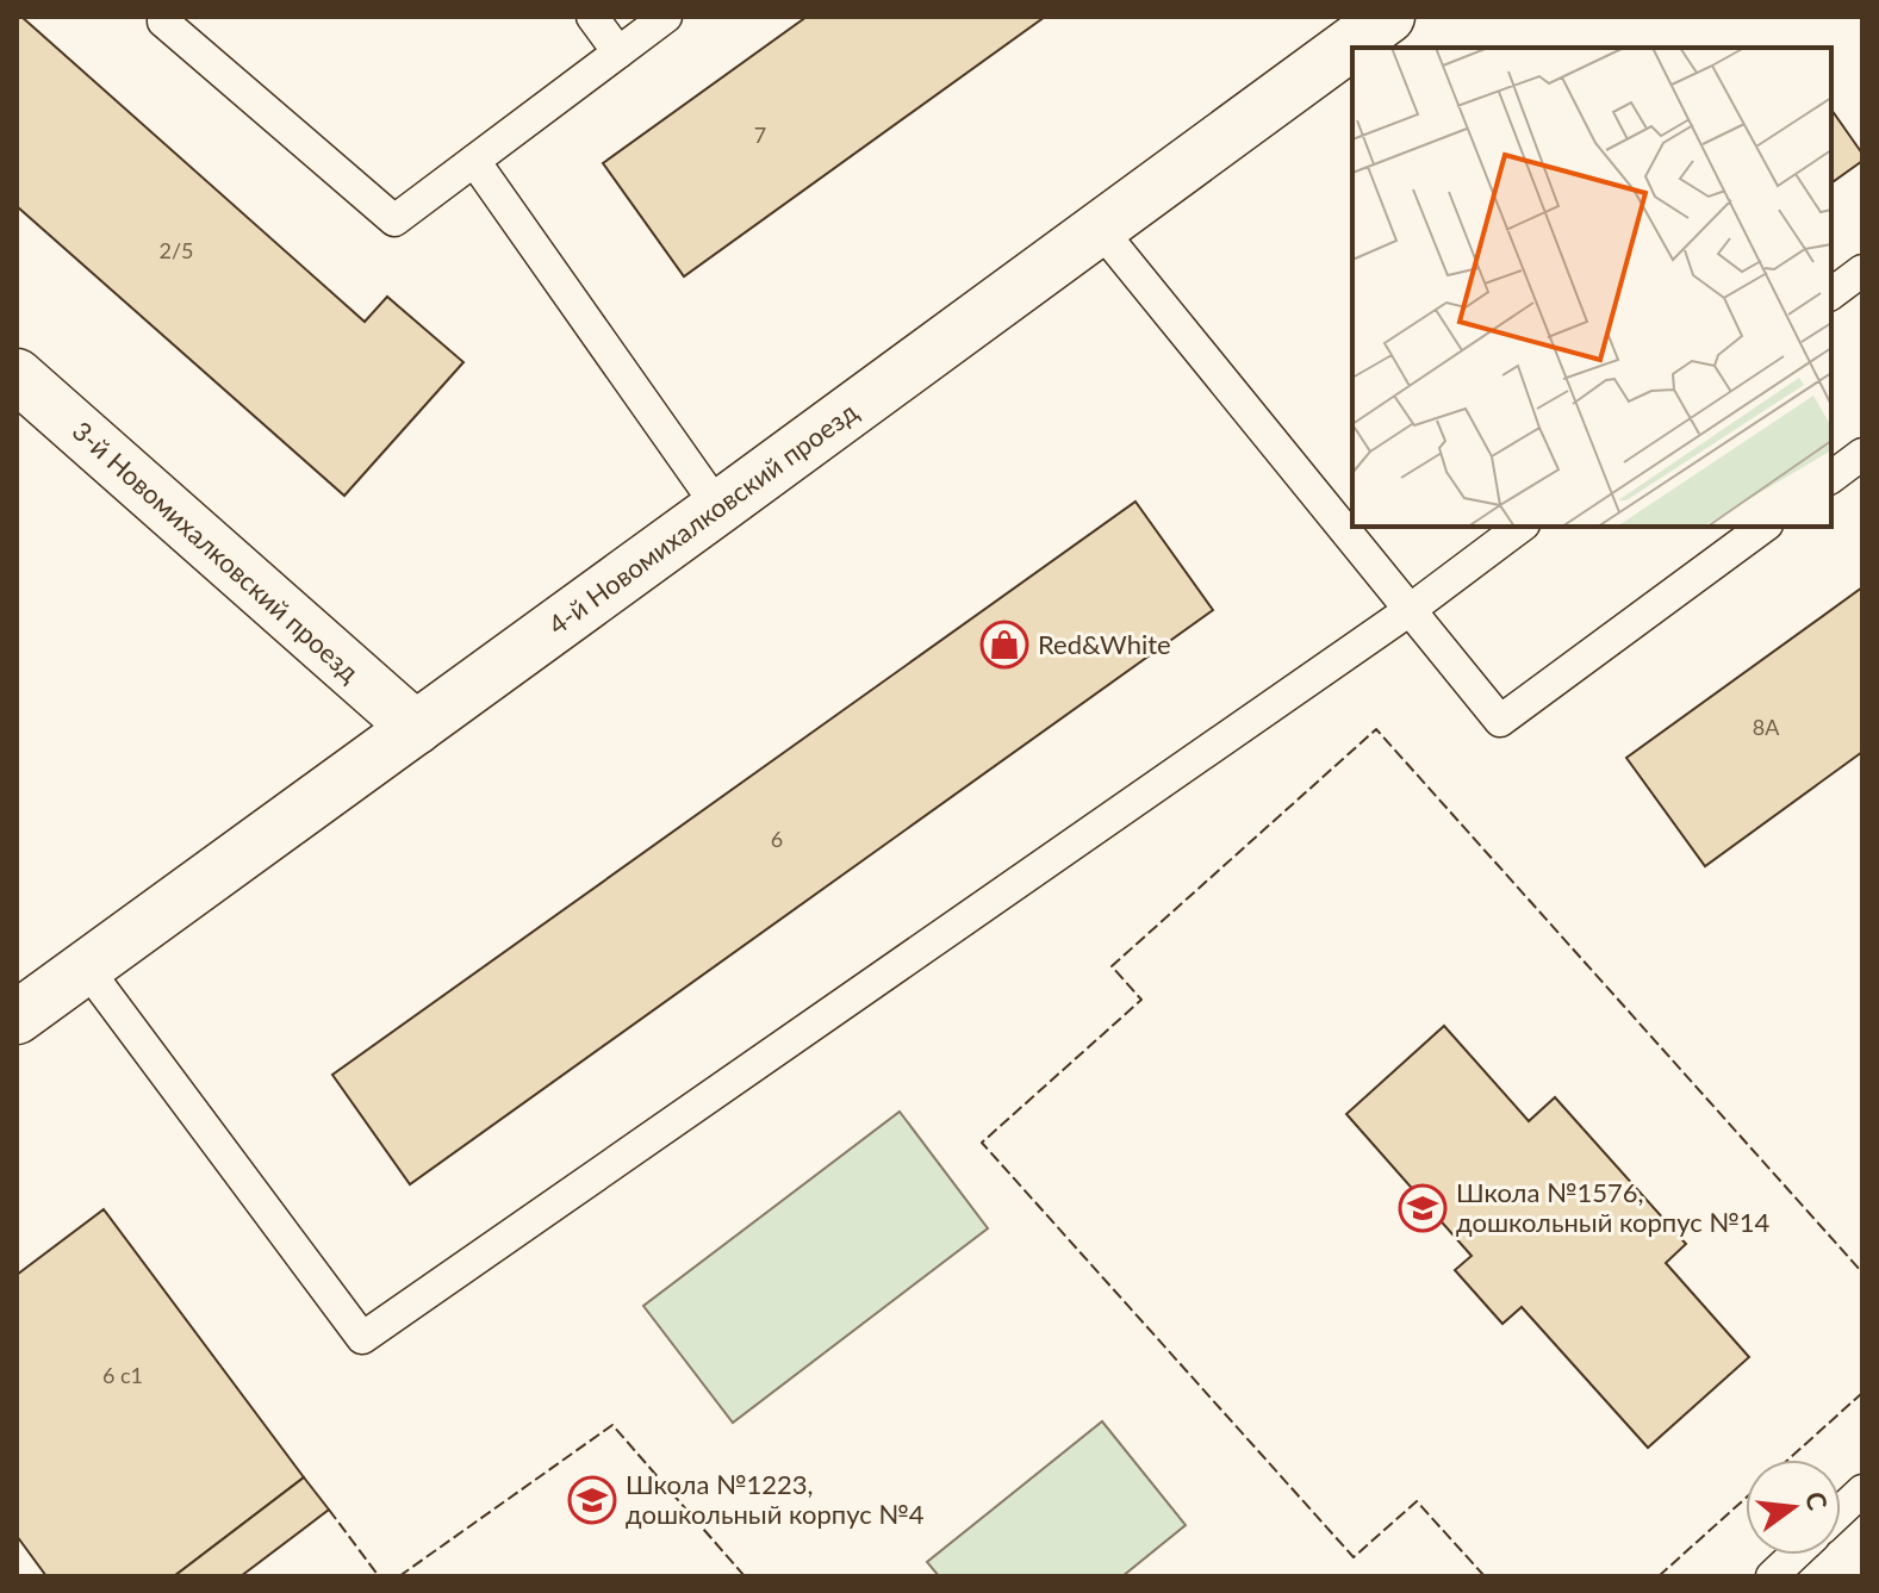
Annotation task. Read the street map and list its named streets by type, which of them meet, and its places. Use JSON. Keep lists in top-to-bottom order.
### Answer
{
  "streets": {
    "street": ["4-й Новомихалковский проезд", "3-й Новомихалковский проезд"]
  },
  "crossings": [
    ["4-й Новомихалковский проезд", "3-й Новомихалковский проезд"]
  ],
  "places": {
    "shop": ["Red&White"],
    "school or university": ["Школа №1576, дошкольный корпус №14", "Школа №1223, дошкольный корпус №4"]
  },
  "house_numbers": [
    "7",
    "2/5",
    "8А",
    "6",
    "6 с1"
  ],
  "north": "right"
}
